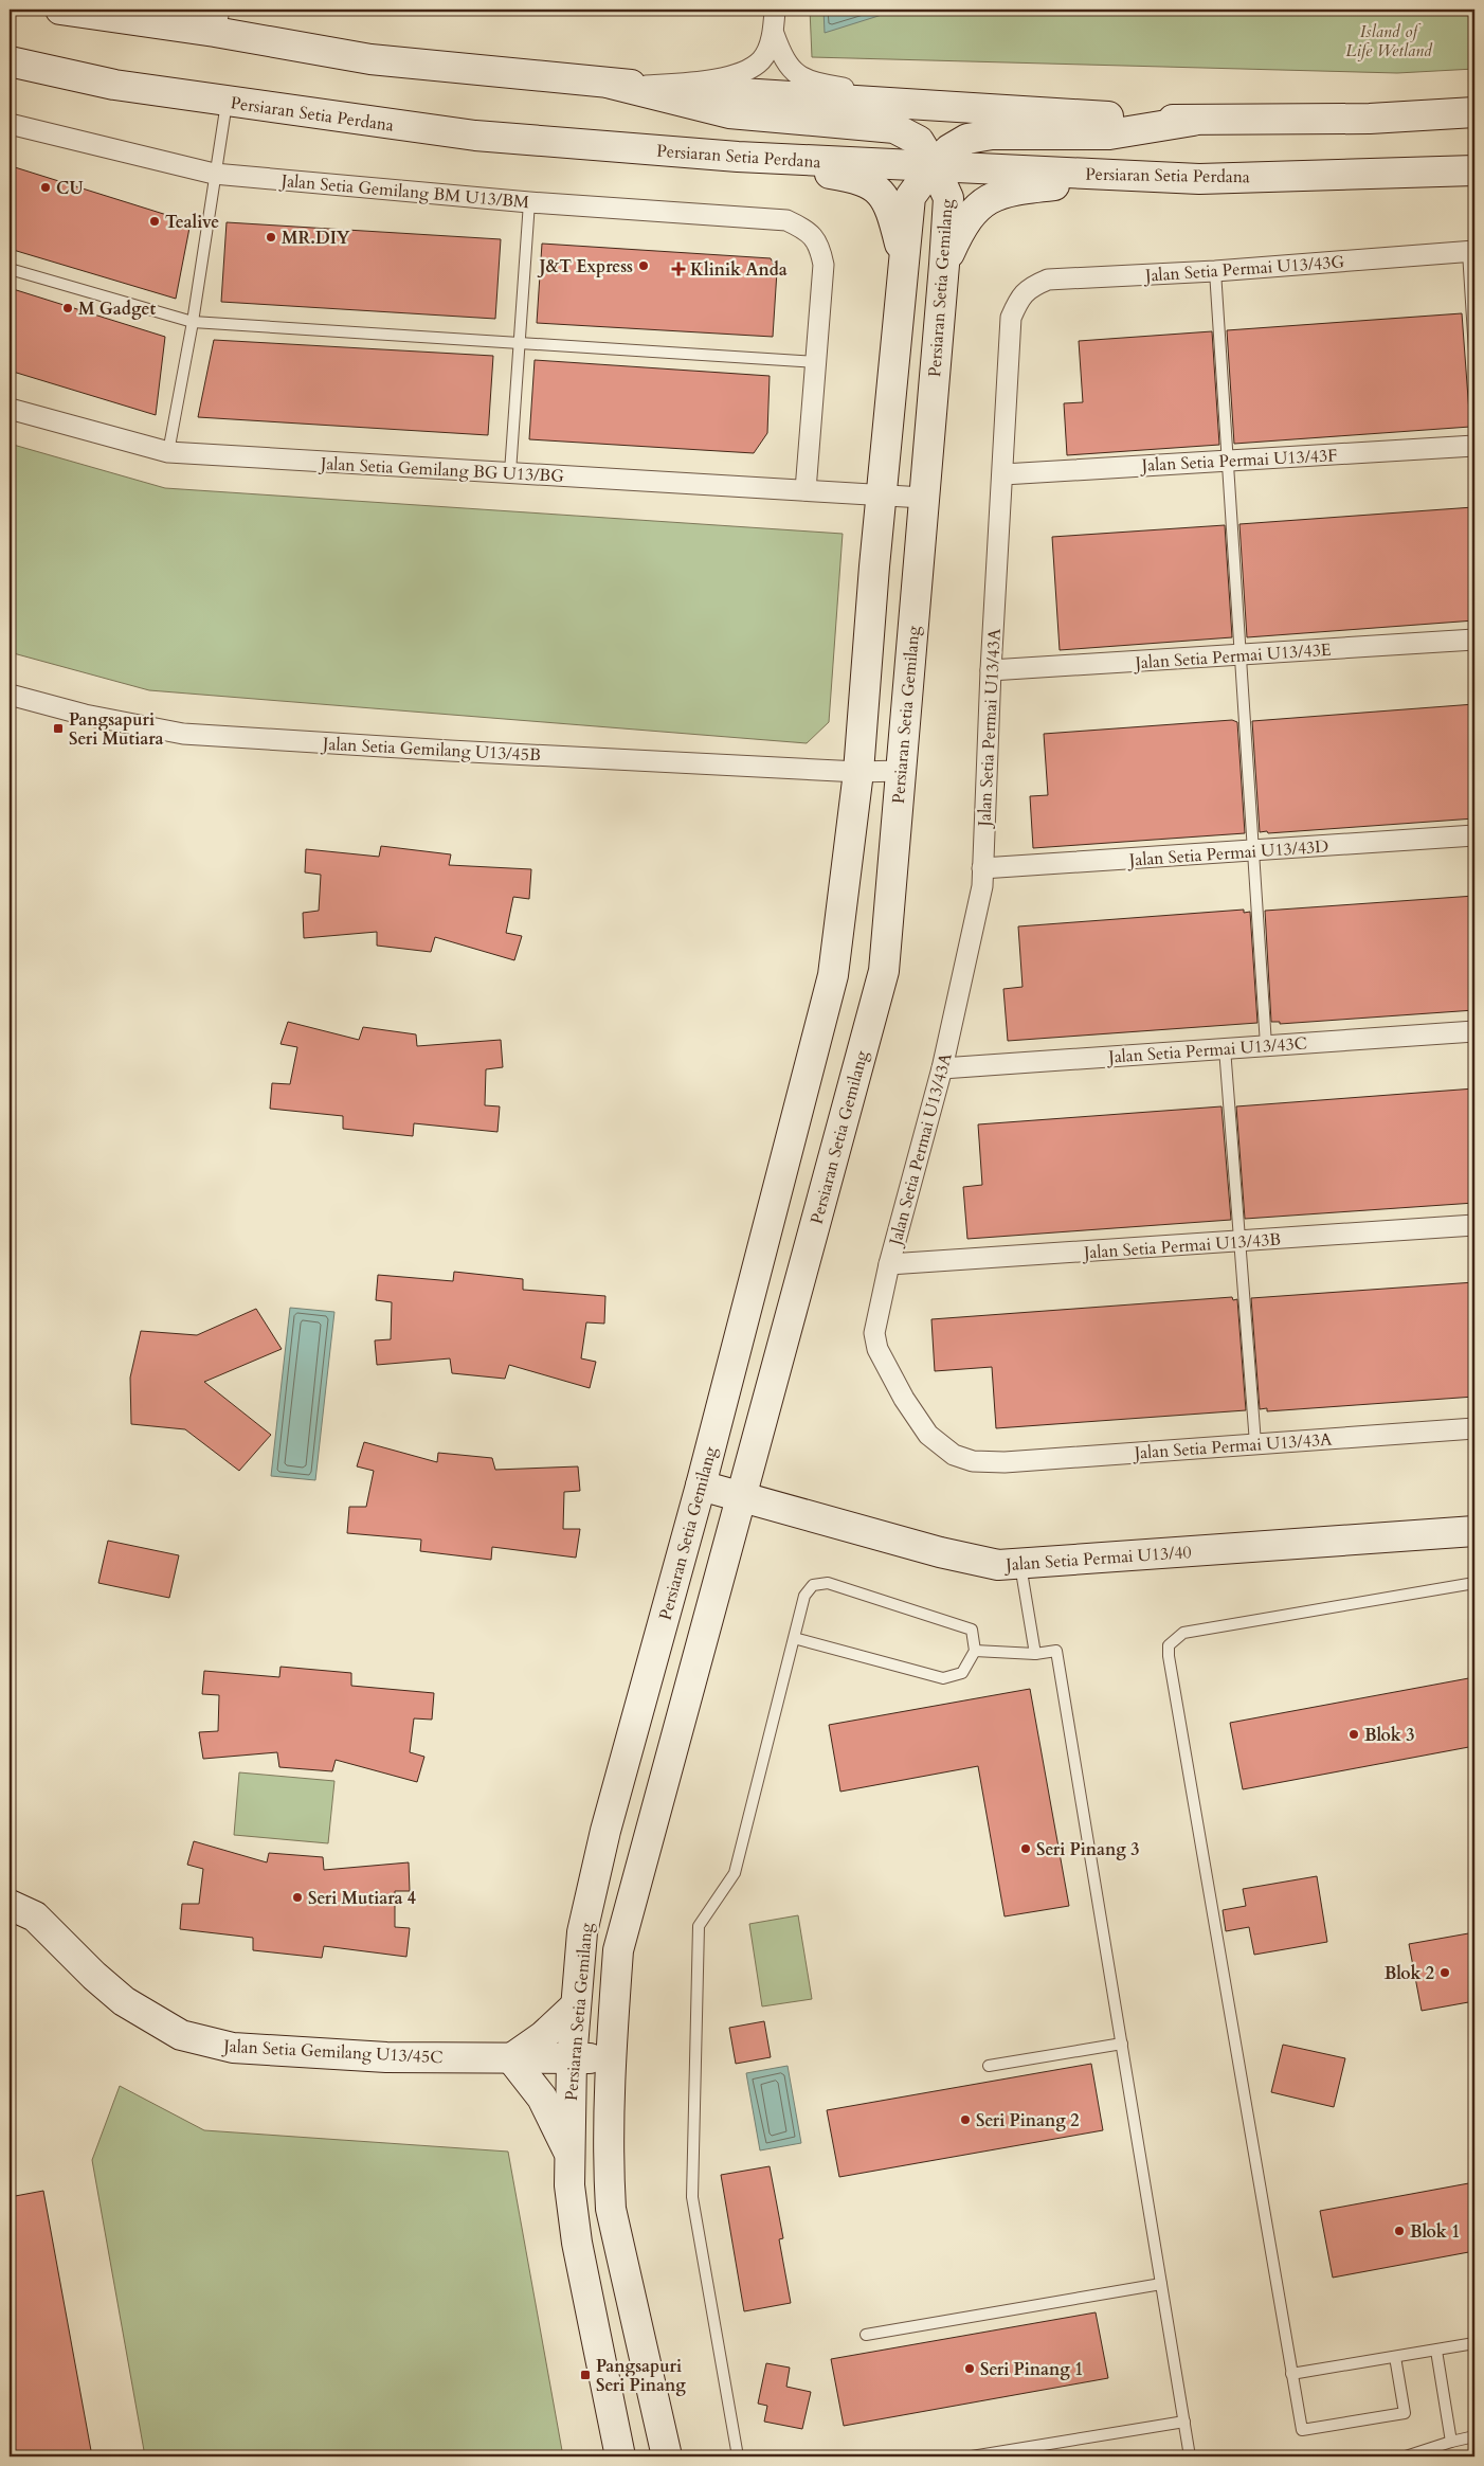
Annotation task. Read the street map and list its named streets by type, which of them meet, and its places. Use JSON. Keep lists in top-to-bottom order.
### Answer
{
  "streets": {
    "street": [
      "Persiaran Setia Perdana",
      "Jalan Setia Gemilang BM U13/BM",
      "Jalan Setia Permai U13/43G",
      "Persiaran Setia Gemilang",
      "Jalan Setia Permai U13/43F",
      "Jalan Setia Gemilang BG U13/BG",
      "Jalan Setia Permai U13/43E",
      "Jalan Setia Permai U13/43A",
      "Jalan Setia Gemilang U13/45B",
      "Jalan Setia Permai U13/43D",
      "Jalan Setia Permai U13/43C",
      "Jalan Setia Permai U13/43B",
      "Jalan Setia Permai U13/40",
      "Jalan Setia Gemilang U13/45C"
    ]
  },
  "crossings": [
    ["Persiaran Setia Perdana", "Persiaran Setia Gemilang"],
    ["Jalan Setia Permai U13/43G", "Jalan Setia Permai U13/43A"],
    ["Persiaran Setia Gemilang", "Jalan Setia Gemilang BG U13/BG"],
    ["Persiaran Setia Gemilang", "Jalan Setia Gemilang U13/45B"],
    ["Persiaran Setia Gemilang", "Jalan Setia Permai U13/40"],
    ["Persiaran Setia Gemilang", "Jalan Setia Gemilang U13/45C"],
    ["Jalan Setia Permai U13/43F", "Jalan Setia Permai U13/43A"],
    ["Jalan Setia Permai U13/43E", "Jalan Setia Permai U13/43A"],
    ["Jalan Setia Permai U13/43A", "Jalan Setia Permai U13/43D"],
    ["Jalan Setia Permai U13/43A", "Jalan Setia Permai U13/43C"],
    ["Jalan Setia Permai U13/43A", "Jalan Setia Permai U13/43B"]
  ],
  "parks": ["Island of Life Wetland"],
  "places": {
    "other": [
      "CU",
      "Tealive",
      "MR.DIY",
      "J&T Express",
      "M Gadget",
      "Blok 3",
      "Seri Pinang 3",
      "Seri Mutiara 4",
      "Blok 2",
      "Seri Pinang 2",
      "Blok 1",
      "Seri Pinang 1"
    ],
    "health": ["Klinik Anda"],
    "transit": ["Pangsapuri Seri Mutiara", "Pangsapuri Seri Pinang"]
  }
}
